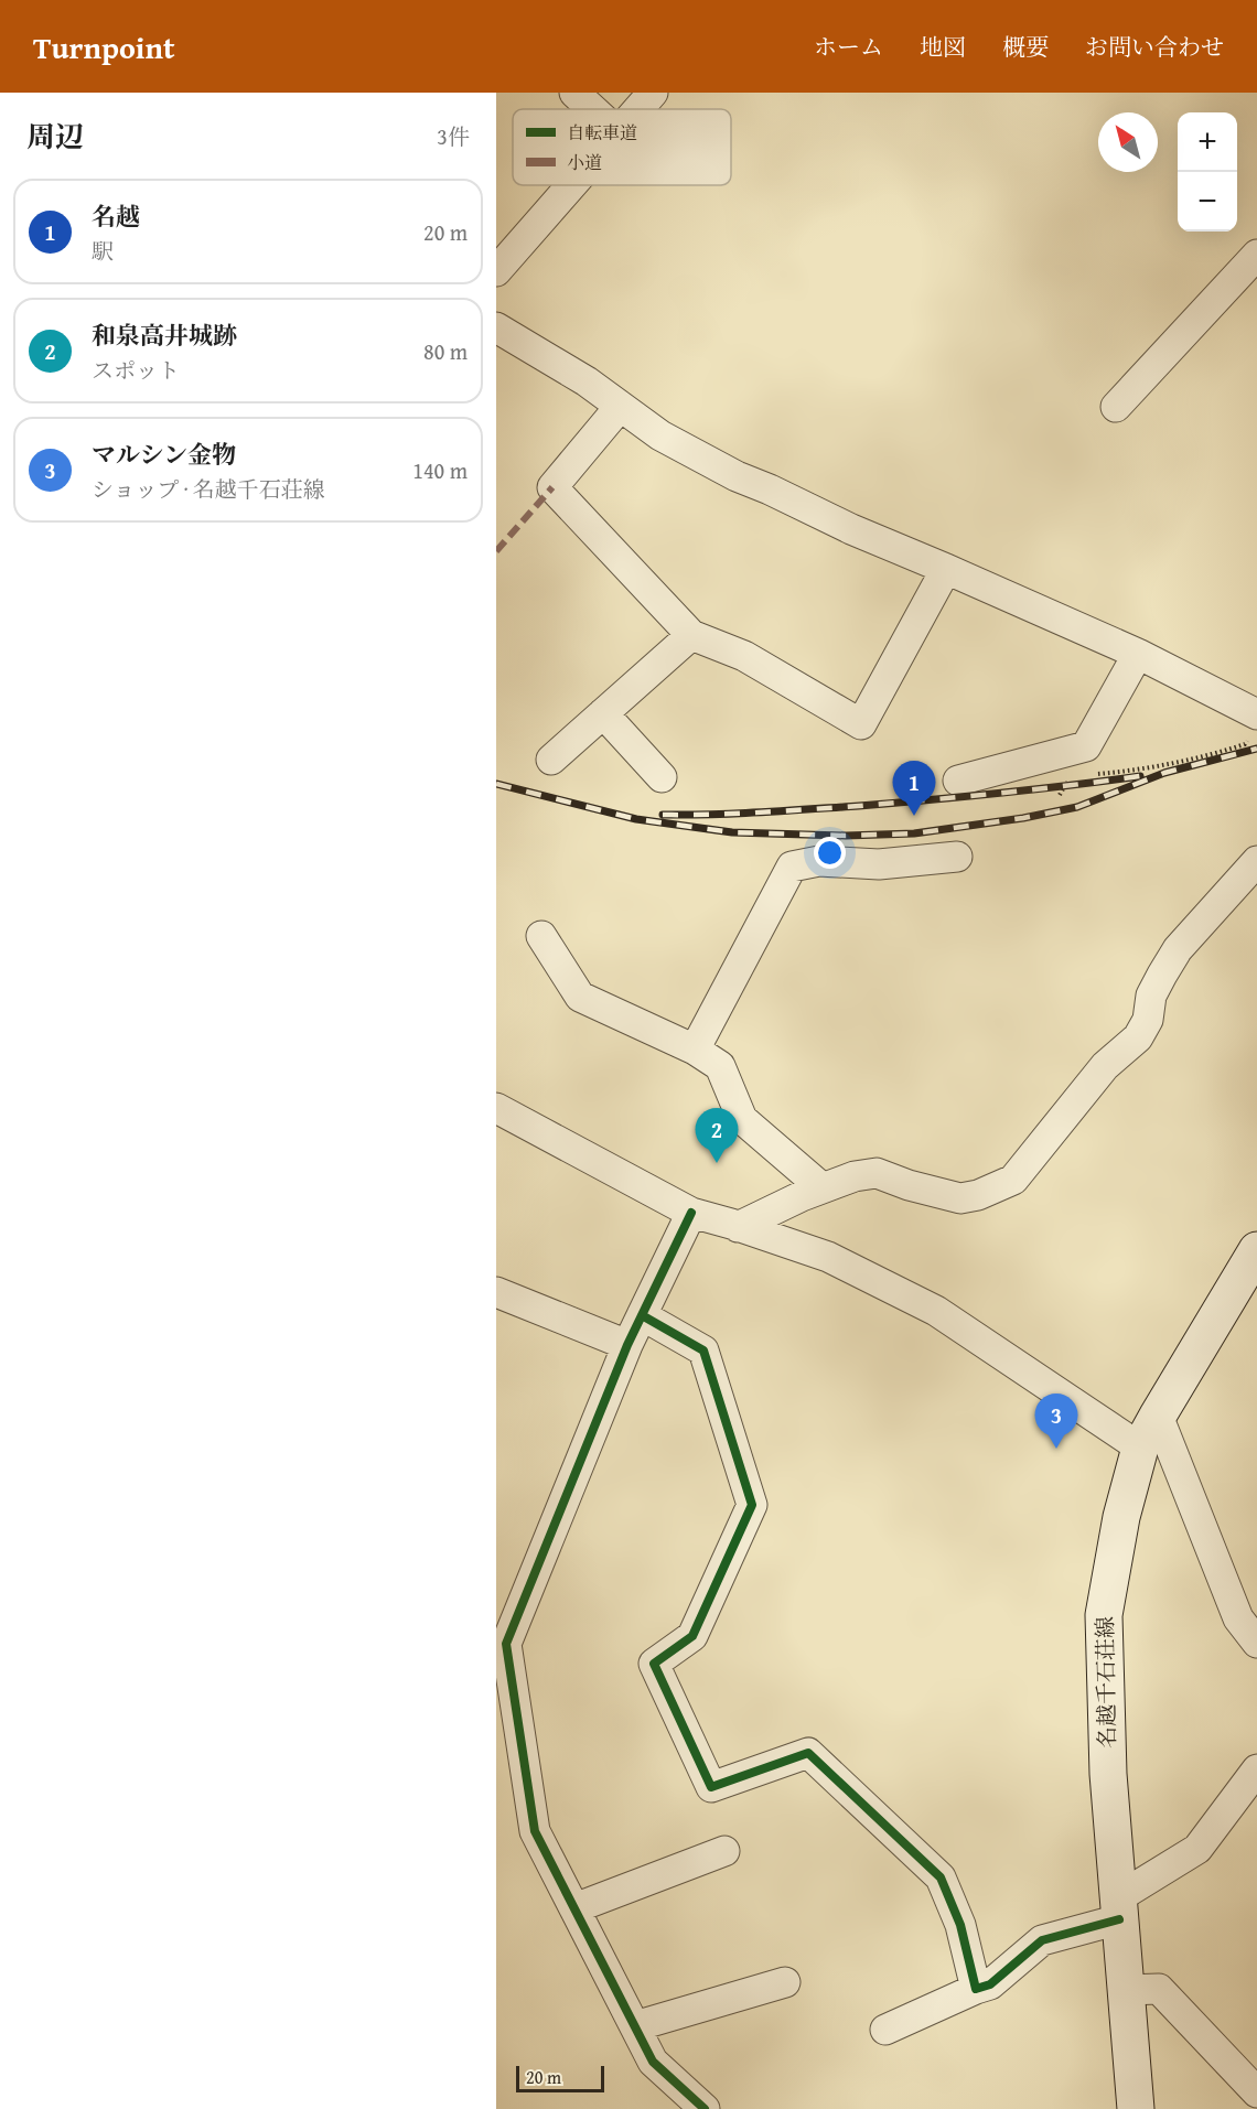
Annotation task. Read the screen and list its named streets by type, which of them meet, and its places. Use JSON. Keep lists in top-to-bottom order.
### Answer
{
  "streets": {
    "street": ["名越千石荘線"]
  },
  "legend": ["自転車道", "小道"],
  "scale_bar": "20 m",
  "north": "top left",
  "page": {
    "header": "Turnpoint",
    "nav": [
      "ホーム",
      "地図",
      "概要",
      "お問い合わせ"
    ],
    "heading": ["周辺", "3件"],
    "map_buttons": ["+", "−"],
    "list": [
      {
        "mark": "1",
        "name": "名越",
        "note": "駅",
        "value": "20 m"
      },
      {
        "mark": "2",
        "name": "和泉高井城跡",
        "note": "スポット",
        "value": "80 m"
      },
      {
        "mark": "3",
        "name": "マルシン金物",
        "note": "ショップ · 名越千石荘線",
        "value": "140 m"
      }
    ],
    "pins": ["1", "2", "3"],
    "scale": "20 m"
  }
}
